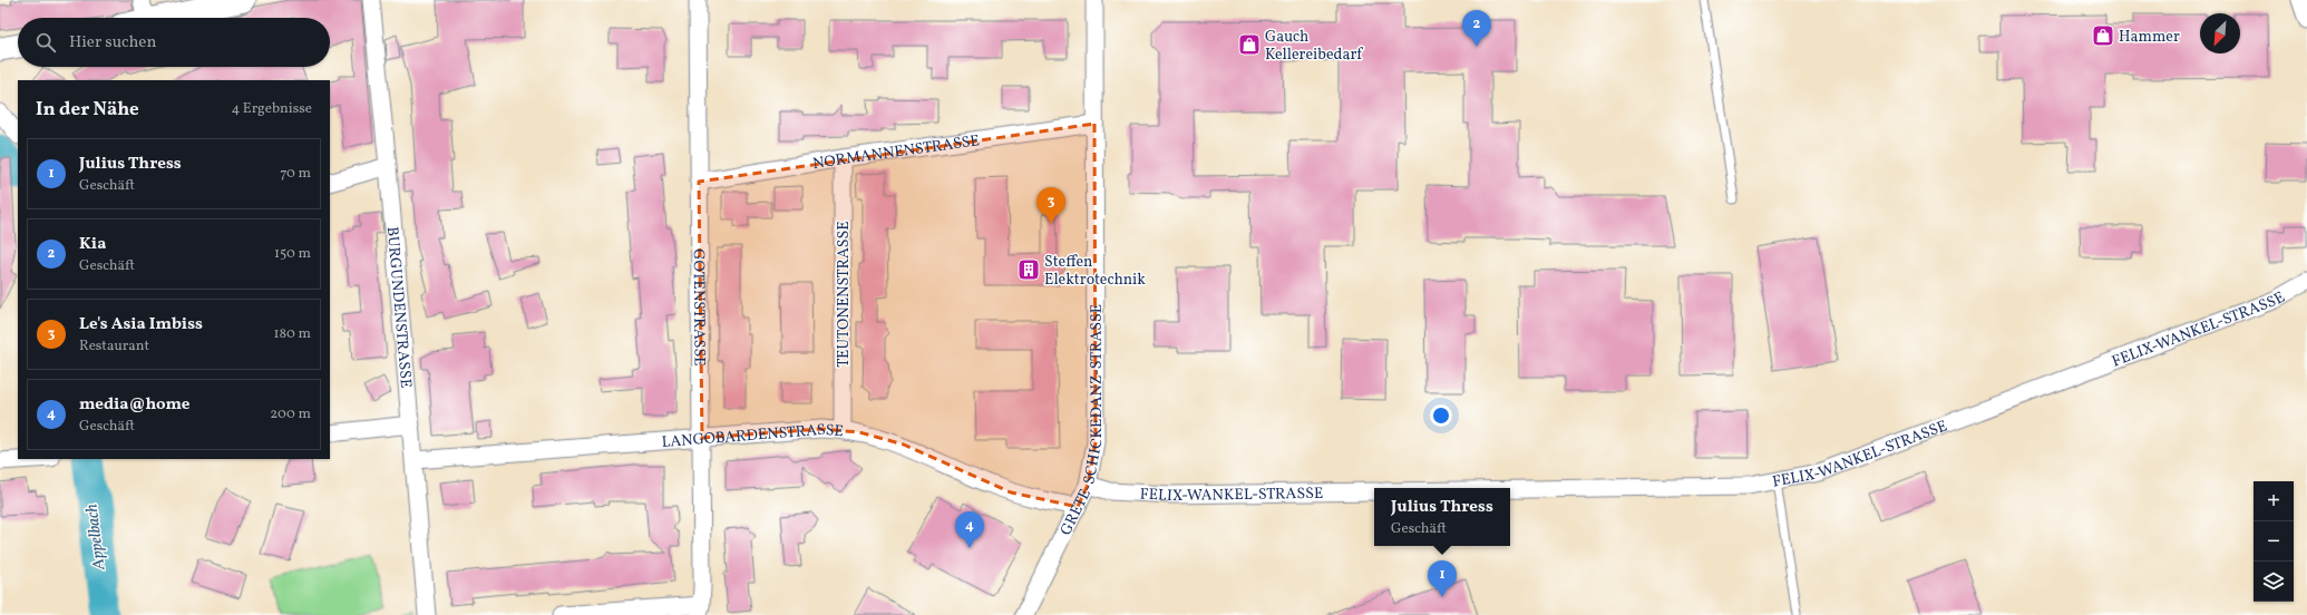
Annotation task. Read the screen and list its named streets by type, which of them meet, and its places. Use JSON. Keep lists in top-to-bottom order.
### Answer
{
  "streets": {
    "street": [
      "NORMANNENSTRASSE",
      "TEUTONENSTRASSE",
      "BURGUNDENSTRASSE",
      "GOTENSTRASSE",
      "FELIX-WANKEL-STRASSE",
      "GRETE-SCHICKEDANZ-STRASSE",
      "LANGOBARDENSTRASSE"
    ]
  },
  "crossings": [
    ["NORMANNENSTRASSE", "TEUTONENSTRASSE"],
    ["NORMANNENSTRASSE", "GOTENSTRASSE"],
    ["NORMANNENSTRASSE", "GRETE-SCHICKEDANZ-STRASSE"],
    ["TEUTONENSTRASSE", "LANGOBARDENSTRASSE"],
    ["BURGUNDENSTRASSE", "LANGOBARDENSTRASSE"],
    ["GOTENSTRASSE", "LANGOBARDENSTRASSE"],
    ["FELIX-WANKEL-STRASSE", "GRETE-SCHICKEDANZ-STRASSE"],
    ["GRETE-SCHICKEDANZ-STRASSE", "LANGOBARDENSTRASSE"]
  ],
  "water": ["Appelbach"],
  "places": {
    "shop": ["Hammer", "Gauch Kellereibedarf"],
    "building": ["Steffen Elektrotechnik"]
  },
  "north": "bottom left",
  "page": {
    "pins": [
      "2",
      "3",
      "4",
      "1"
    ],
    "search": "Hier suchen",
    "heading": ["In der Nähe", "4 Ergebnisse"],
    "list": [
      {
        "mark": "1",
        "name": "Julius Thress",
        "note": "Geschäft",
        "value": "70 m"
      },
      {
        "mark": "2",
        "name": "Kia",
        "note": "Geschäft",
        "value": "150 m"
      },
      {
        "mark": "3",
        "name": "Le's Asia Imbiss",
        "note": "Restaurant",
        "value": "180 m"
      },
      {
        "mark": "4",
        "name": "media@home",
        "note": "Geschäft",
        "value": "200 m"
      }
    ],
    "map_buttons": ["+", "−"],
    "popup": ["Julius Thress", "Geschäft"]
  }
}
